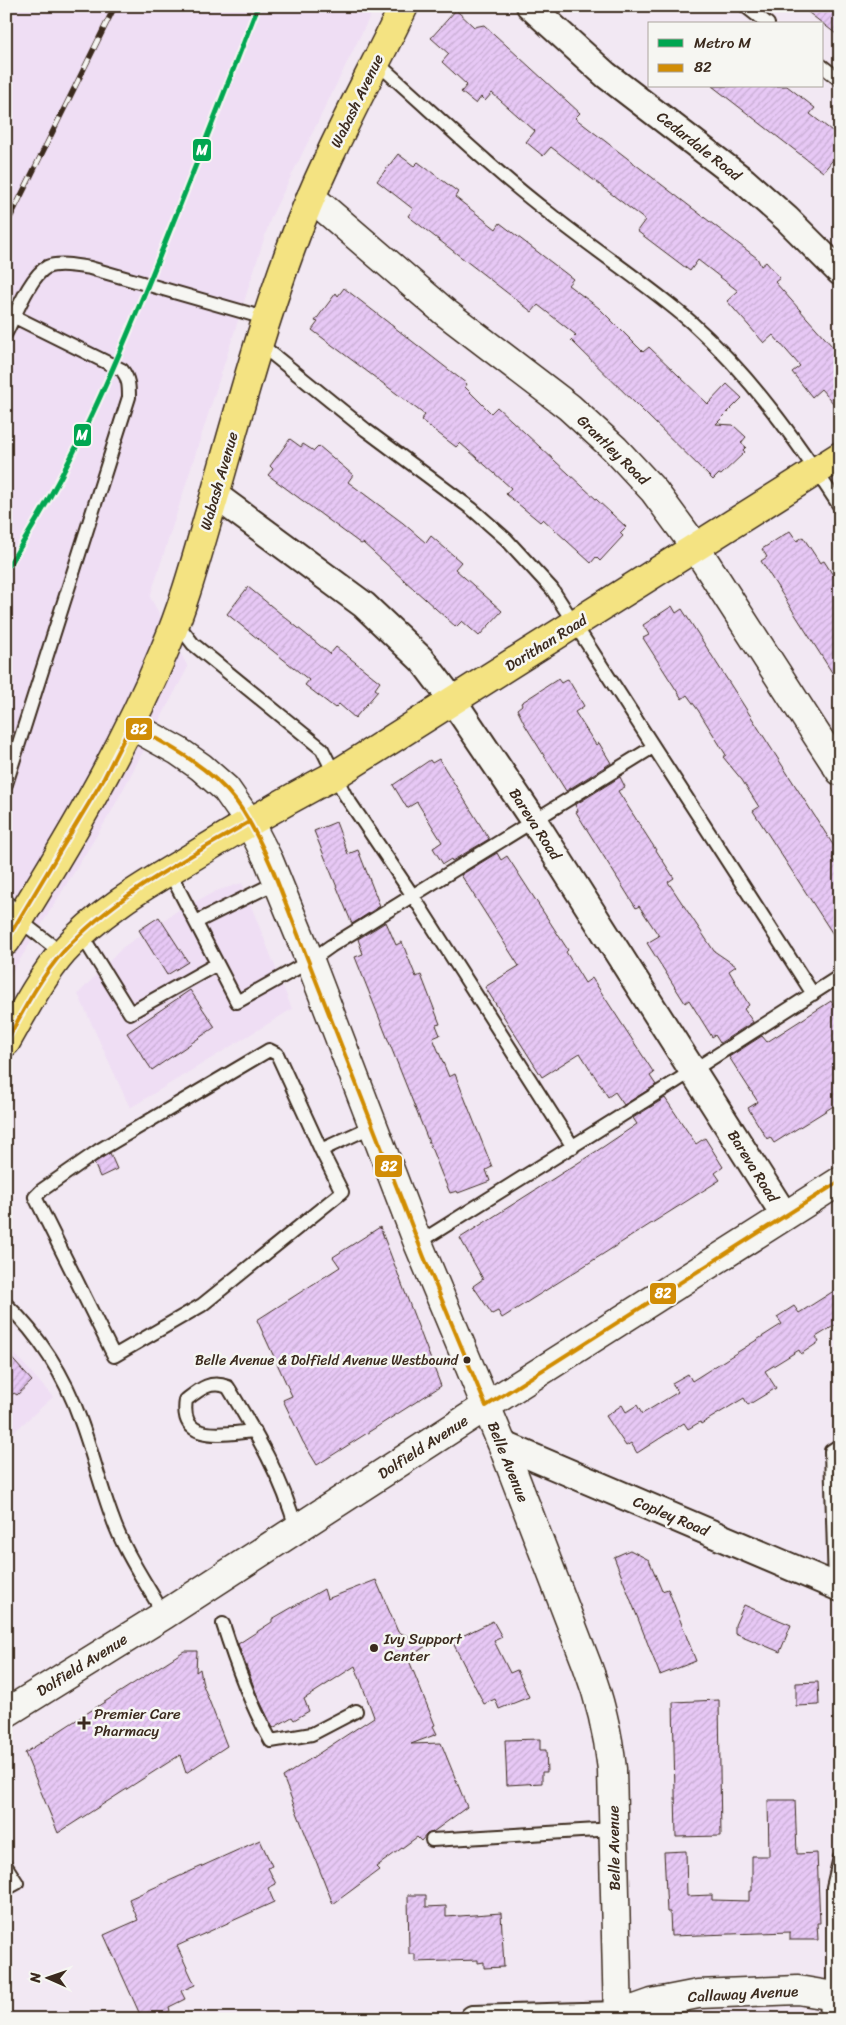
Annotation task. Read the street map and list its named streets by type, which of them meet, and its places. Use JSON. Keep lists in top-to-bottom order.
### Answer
{
  "streets": {
    "main road": ["Wabash Avenue", "Dorithan Road"],
    "street": [
      "Cedardale Road",
      "Grantley Road",
      "Bareva Road",
      "Dolfield Avenue",
      "Belle Avenue",
      "Copley Road",
      "Callaway Avenue"
    ]
  },
  "crossings": [
    ["Wabash Avenue", "Grantley Road"],
    ["Wabash Avenue", "Bareva Road"],
    ["Wabash Avenue", "Belle Avenue"],
    ["Grantley Road", "Dorithan Road"],
    ["Dorithan Road", "Bareva Road"],
    ["Dorithan Road", "Belle Avenue"],
    ["Bareva Road", "Dolfield Avenue"],
    ["Dolfield Avenue", "Belle Avenue"],
    ["Belle Avenue", "Copley Road"],
    ["Belle Avenue", "Callaway Avenue"]
  ],
  "places": {
    "other": ["Belle Avenue & Dolfield Avenue Westbound", "Ivy Support Center"],
    "health": ["Premier Care Pharmacy"]
  },
  "lines": ["metro line M", "transit line 82"],
  "legend": ["Metro M", "82"],
  "north": "left"
}
